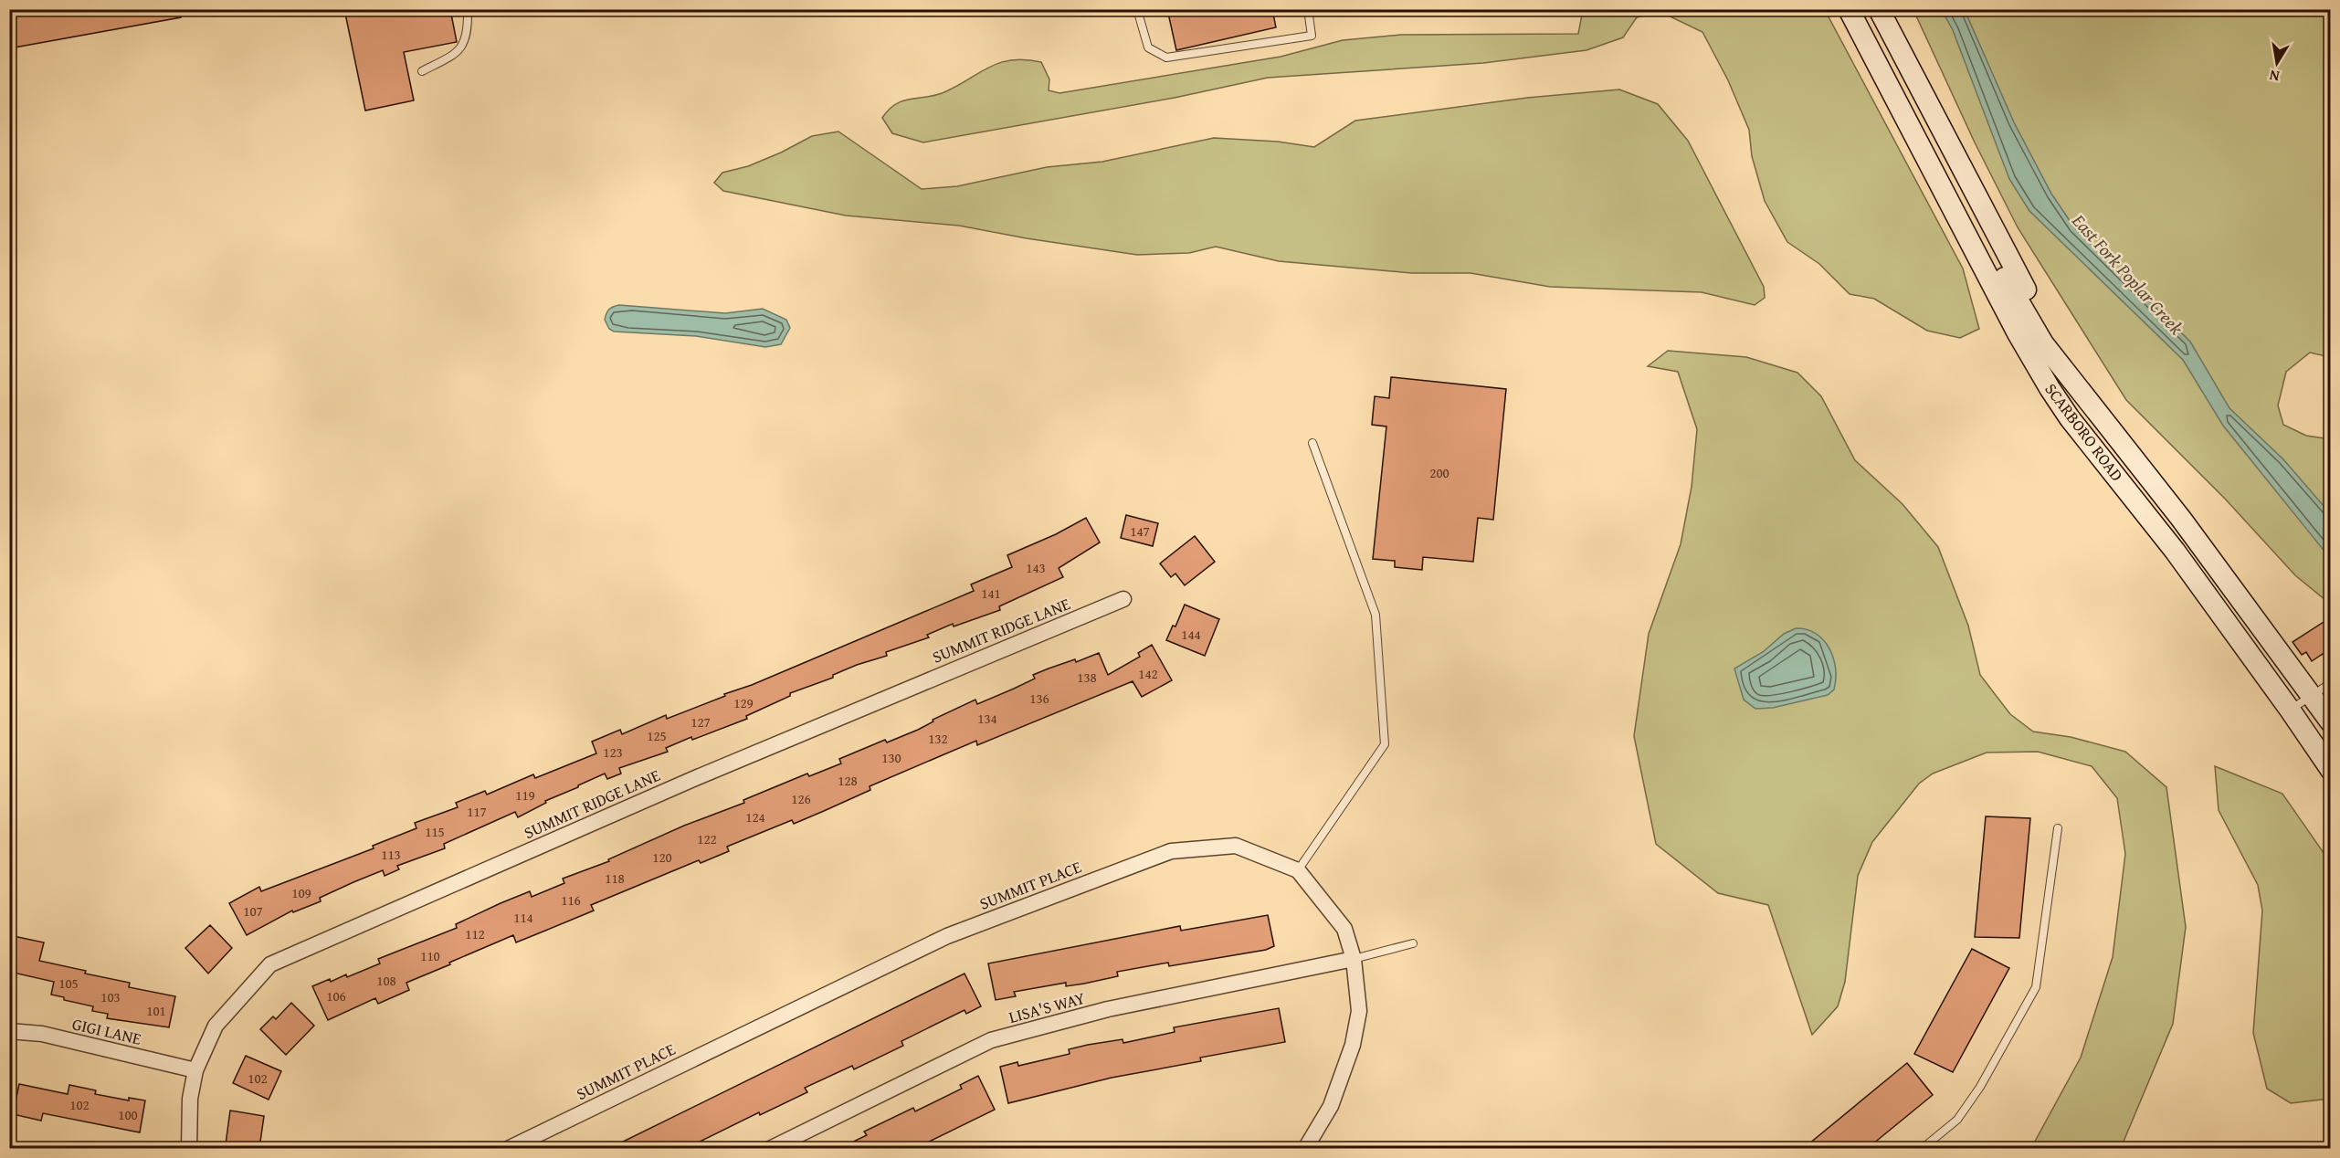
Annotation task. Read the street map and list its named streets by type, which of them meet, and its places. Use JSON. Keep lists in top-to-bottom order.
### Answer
{
  "streets": {
    "main road": ["SCARBORO ROAD"],
    "street": [
      "SUMMIT RIDGE LANE",
      "SUMMIT PLACE",
      "LISA'S WAY",
      "GIGI LANE"
    ]
  },
  "crossings": [
    ["SUMMIT RIDGE LANE", "GIGI LANE"],
    ["SUMMIT PLACE", "LISA'S WAY"]
  ],
  "water": ["East Fork Poplar Creek"],
  "house_numbers": [
    "200",
    "147",
    "143",
    "141",
    "144",
    "142",
    "138",
    "136",
    "129",
    "134",
    "127",
    "125",
    "132",
    "123",
    "130",
    "128",
    "119",
    "126",
    "117",
    "124",
    "115",
    "122",
    "113",
    "120",
    "118",
    "109",
    "116",
    "107",
    "114",
    "112",
    "110",
    "108",
    "105",
    "106",
    "103",
    "101",
    "102",
    "102",
    "100"
  ],
  "north": "bottom"
}
